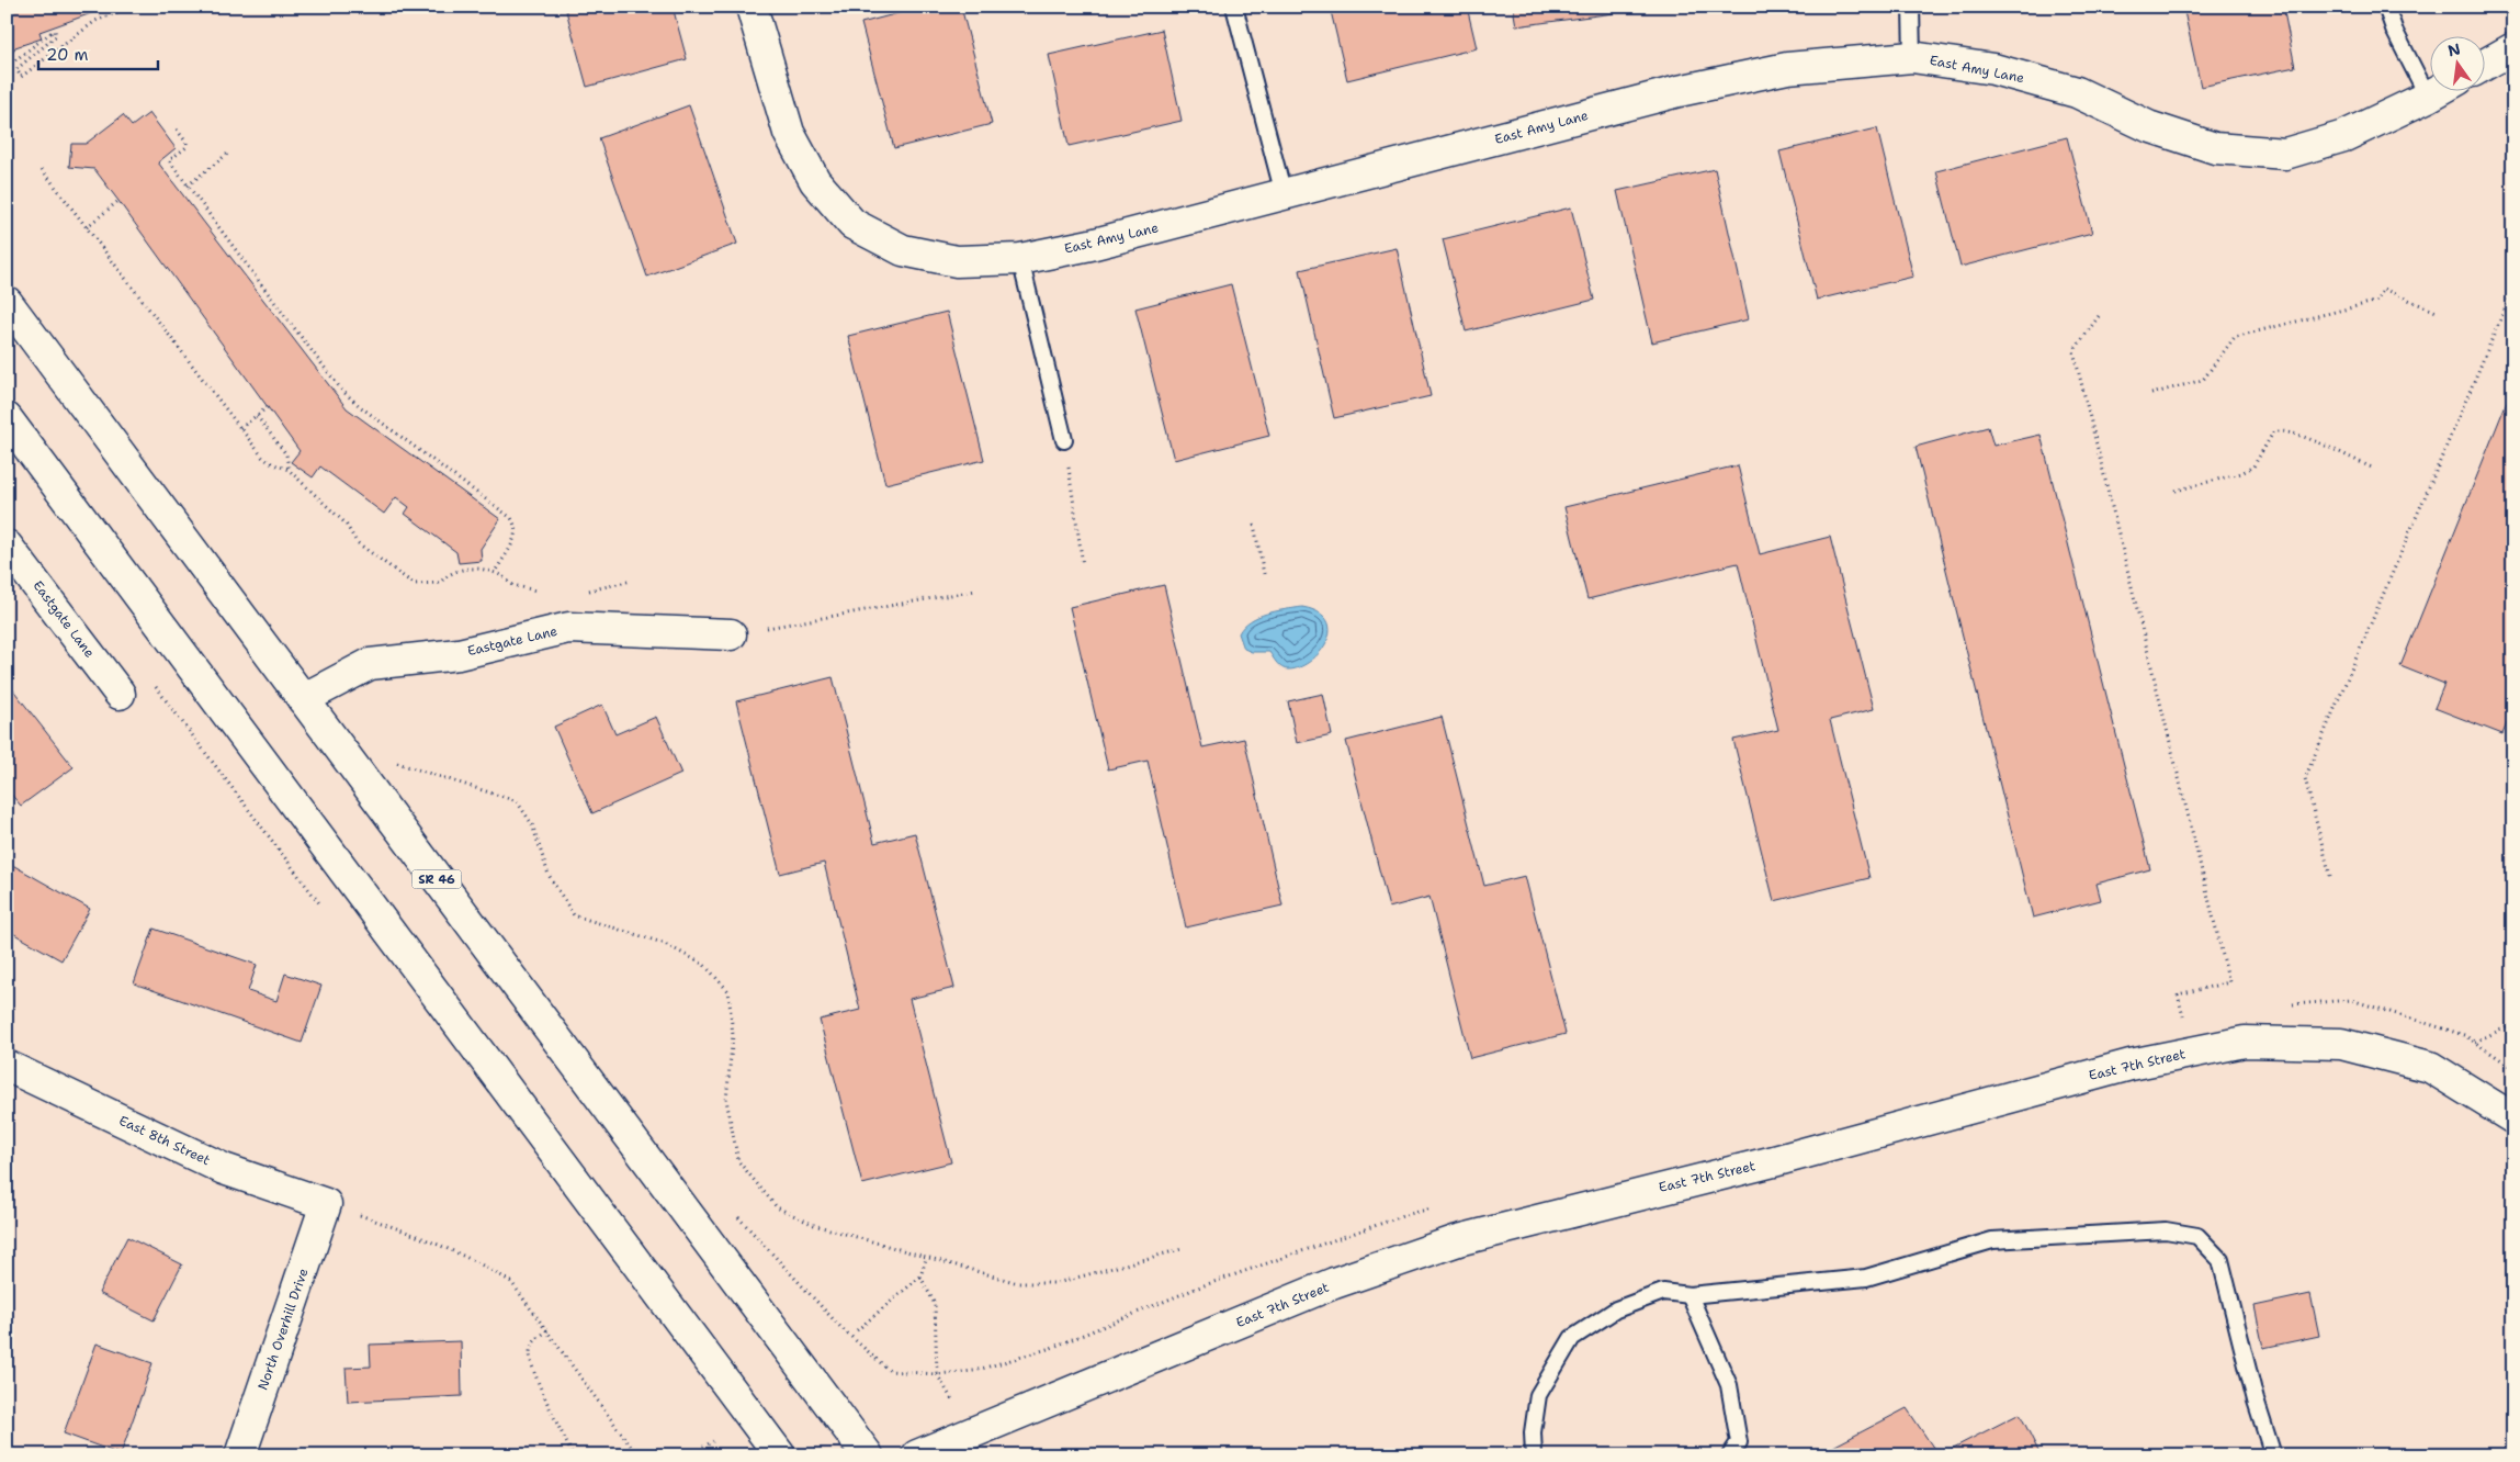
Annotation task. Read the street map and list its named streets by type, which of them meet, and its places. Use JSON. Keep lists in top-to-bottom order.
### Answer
{
  "streets": {
    "main road": [
      "East Amy Lane",
      "Eastgate Lane",
      "SR 46",
      "East 7th Street",
      "East 8th Street",
      "North Overhill Drive"
    ]
  },
  "crossings": [
    ["Eastgate Lane", "SR 46"],
    ["East 8th Street", "North Overhill Drive"]
  ],
  "scale_bar": "20 m",
  "north": "top"
}
